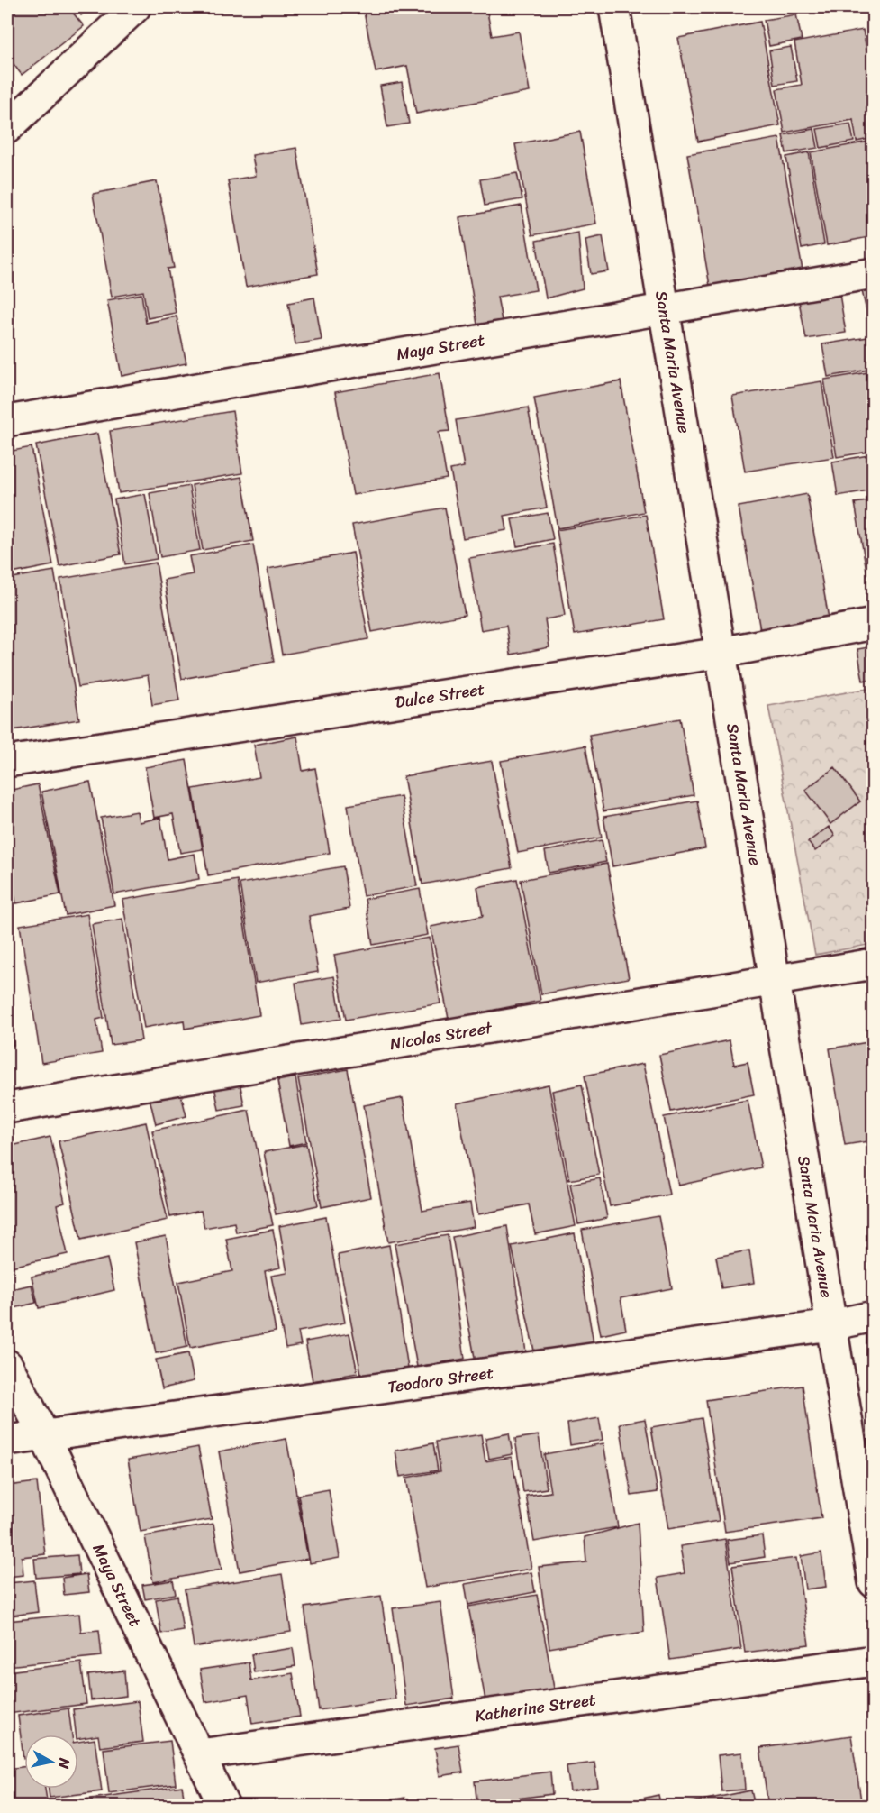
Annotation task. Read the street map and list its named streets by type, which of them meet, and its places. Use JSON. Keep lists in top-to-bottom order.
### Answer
{
  "streets": {
    "street": [
      "Maya Street",
      "Santa Maria Avenue",
      "Dulce Street",
      "Nicolas Street",
      "Teodoro Street",
      "Katherine Street"
    ]
  },
  "crossings": [
    ["Maya Street", "Santa Maria Avenue"],
    ["Maya Street", "Teodoro Street"],
    ["Maya Street", "Katherine Street"],
    ["Santa Maria Avenue", "Dulce Street"],
    ["Santa Maria Avenue", "Nicolas Street"],
    ["Santa Maria Avenue", "Teodoro Street"]
  ],
  "north": "right"
}
